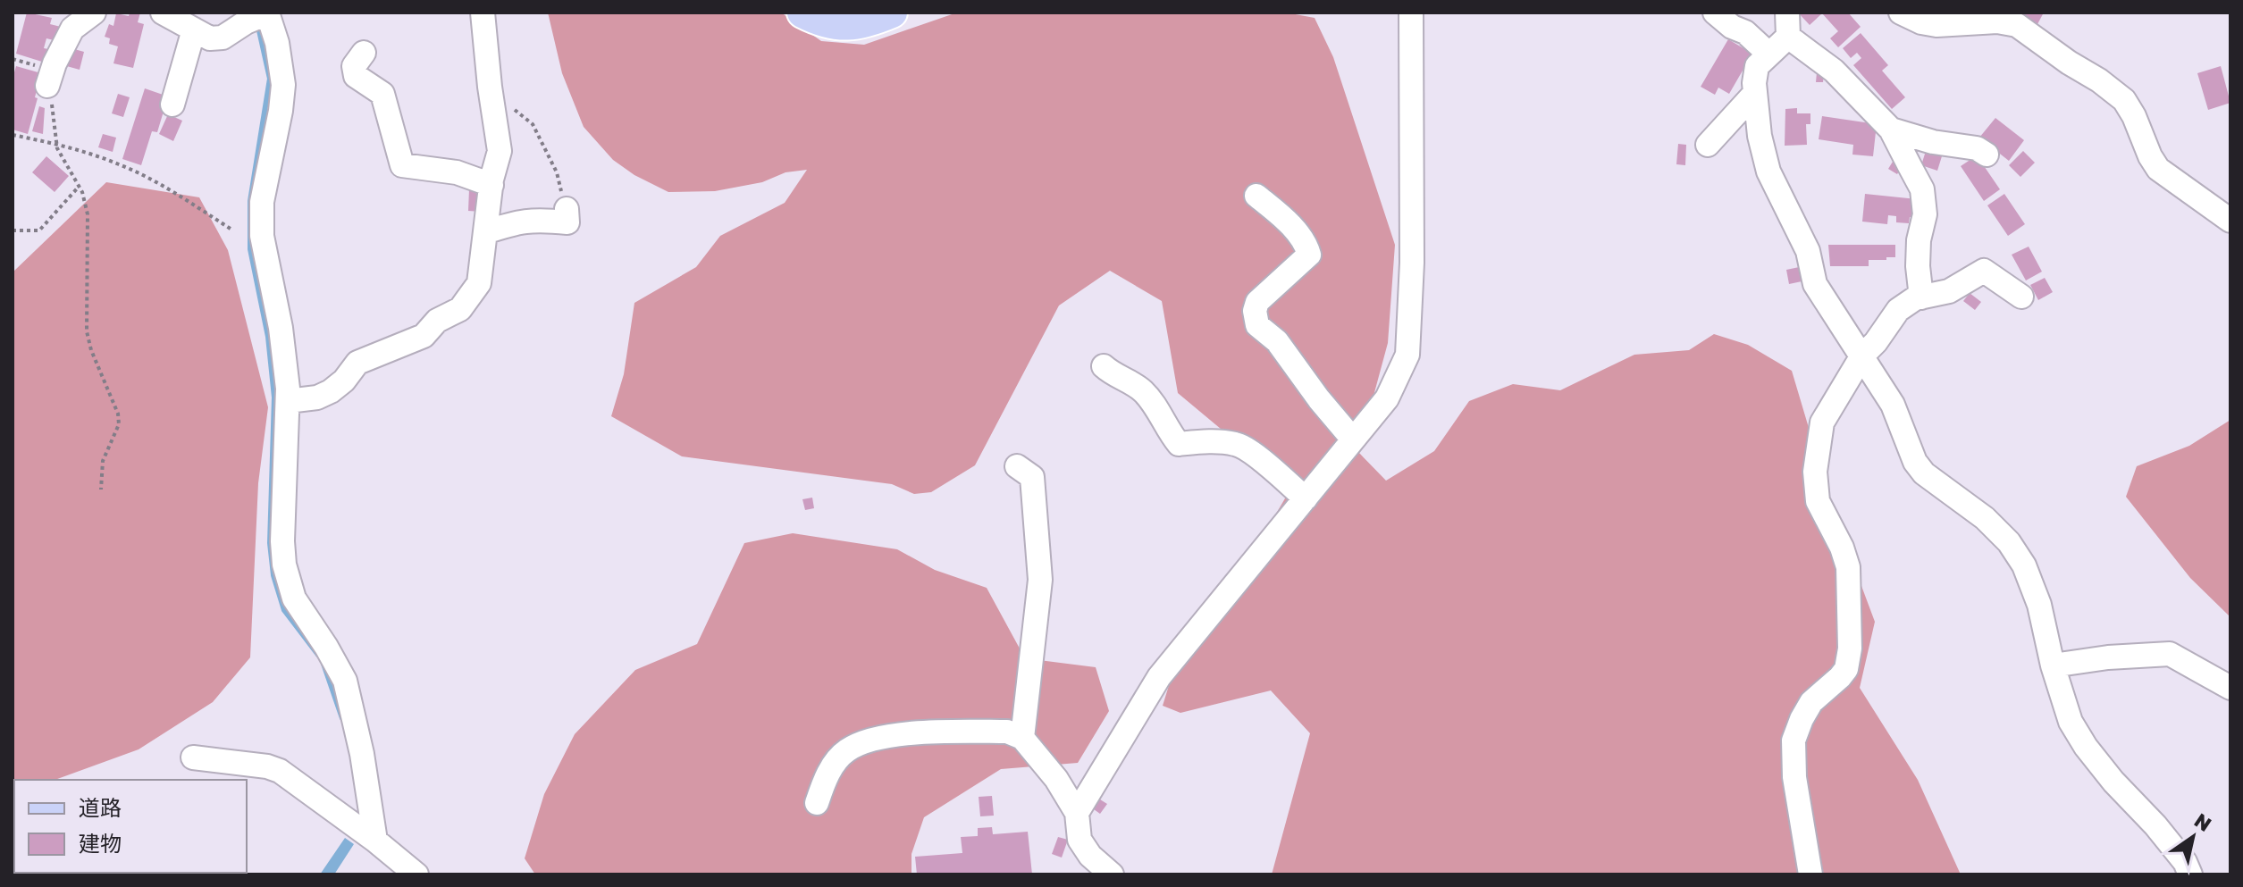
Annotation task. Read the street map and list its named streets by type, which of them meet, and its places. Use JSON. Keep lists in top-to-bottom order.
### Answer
{
  "legend": ["道路", "建物"],
  "north": "top right"
}
